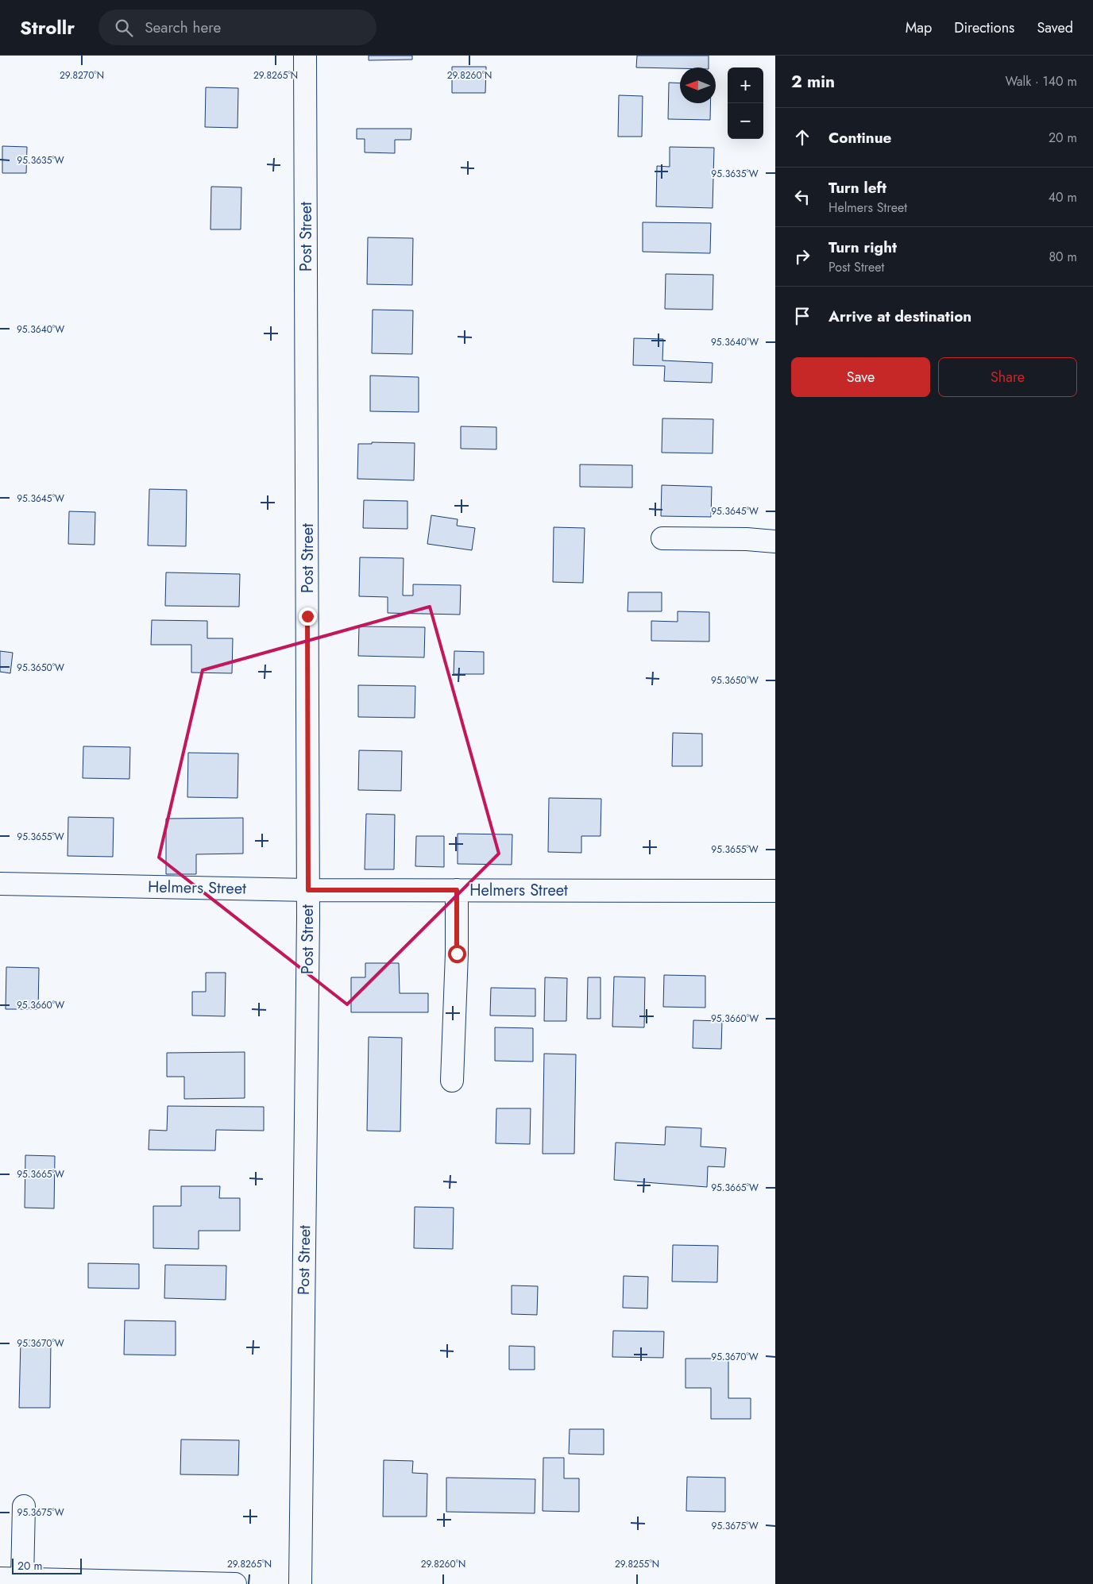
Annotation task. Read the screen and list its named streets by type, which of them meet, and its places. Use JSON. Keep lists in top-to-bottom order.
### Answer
{
  "streets": {
    "street": ["Post Street", "Helmers Street"]
  },
  "crossings": [
    ["Post Street", "Helmers Street"]
  ],
  "scale_bar": "20 m",
  "north": "left",
  "page": {
    "header": "Strollr",
    "search": "Search here",
    "nav": ["Map", "Directions", "Saved"],
    "heading": ["2 min", "Walk · 140 m"],
    "map_buttons": ["+", "−"],
    "list": [
      ["Continue", "20 m"],
      ["Turn left", "Helmers Street", "40 m"],
      ["Turn right", "Post Street", "80 m"],
      "Arrive at destination"
    ],
    "buttons": ["Save", "Share"],
    "scale": "20 m"
  },
  "coordinates": [
    "29.8270°N",
    "29.8265°N",
    "29.8260°N",
    "95.3635°W",
    "95.3640°W",
    "95.3645°W",
    "95.3650°W",
    "95.3655°W",
    "95.3660°W",
    "95.3665°W",
    "95.3670°W",
    "95.3675°W",
    "29.8255°N"
  ]
}
